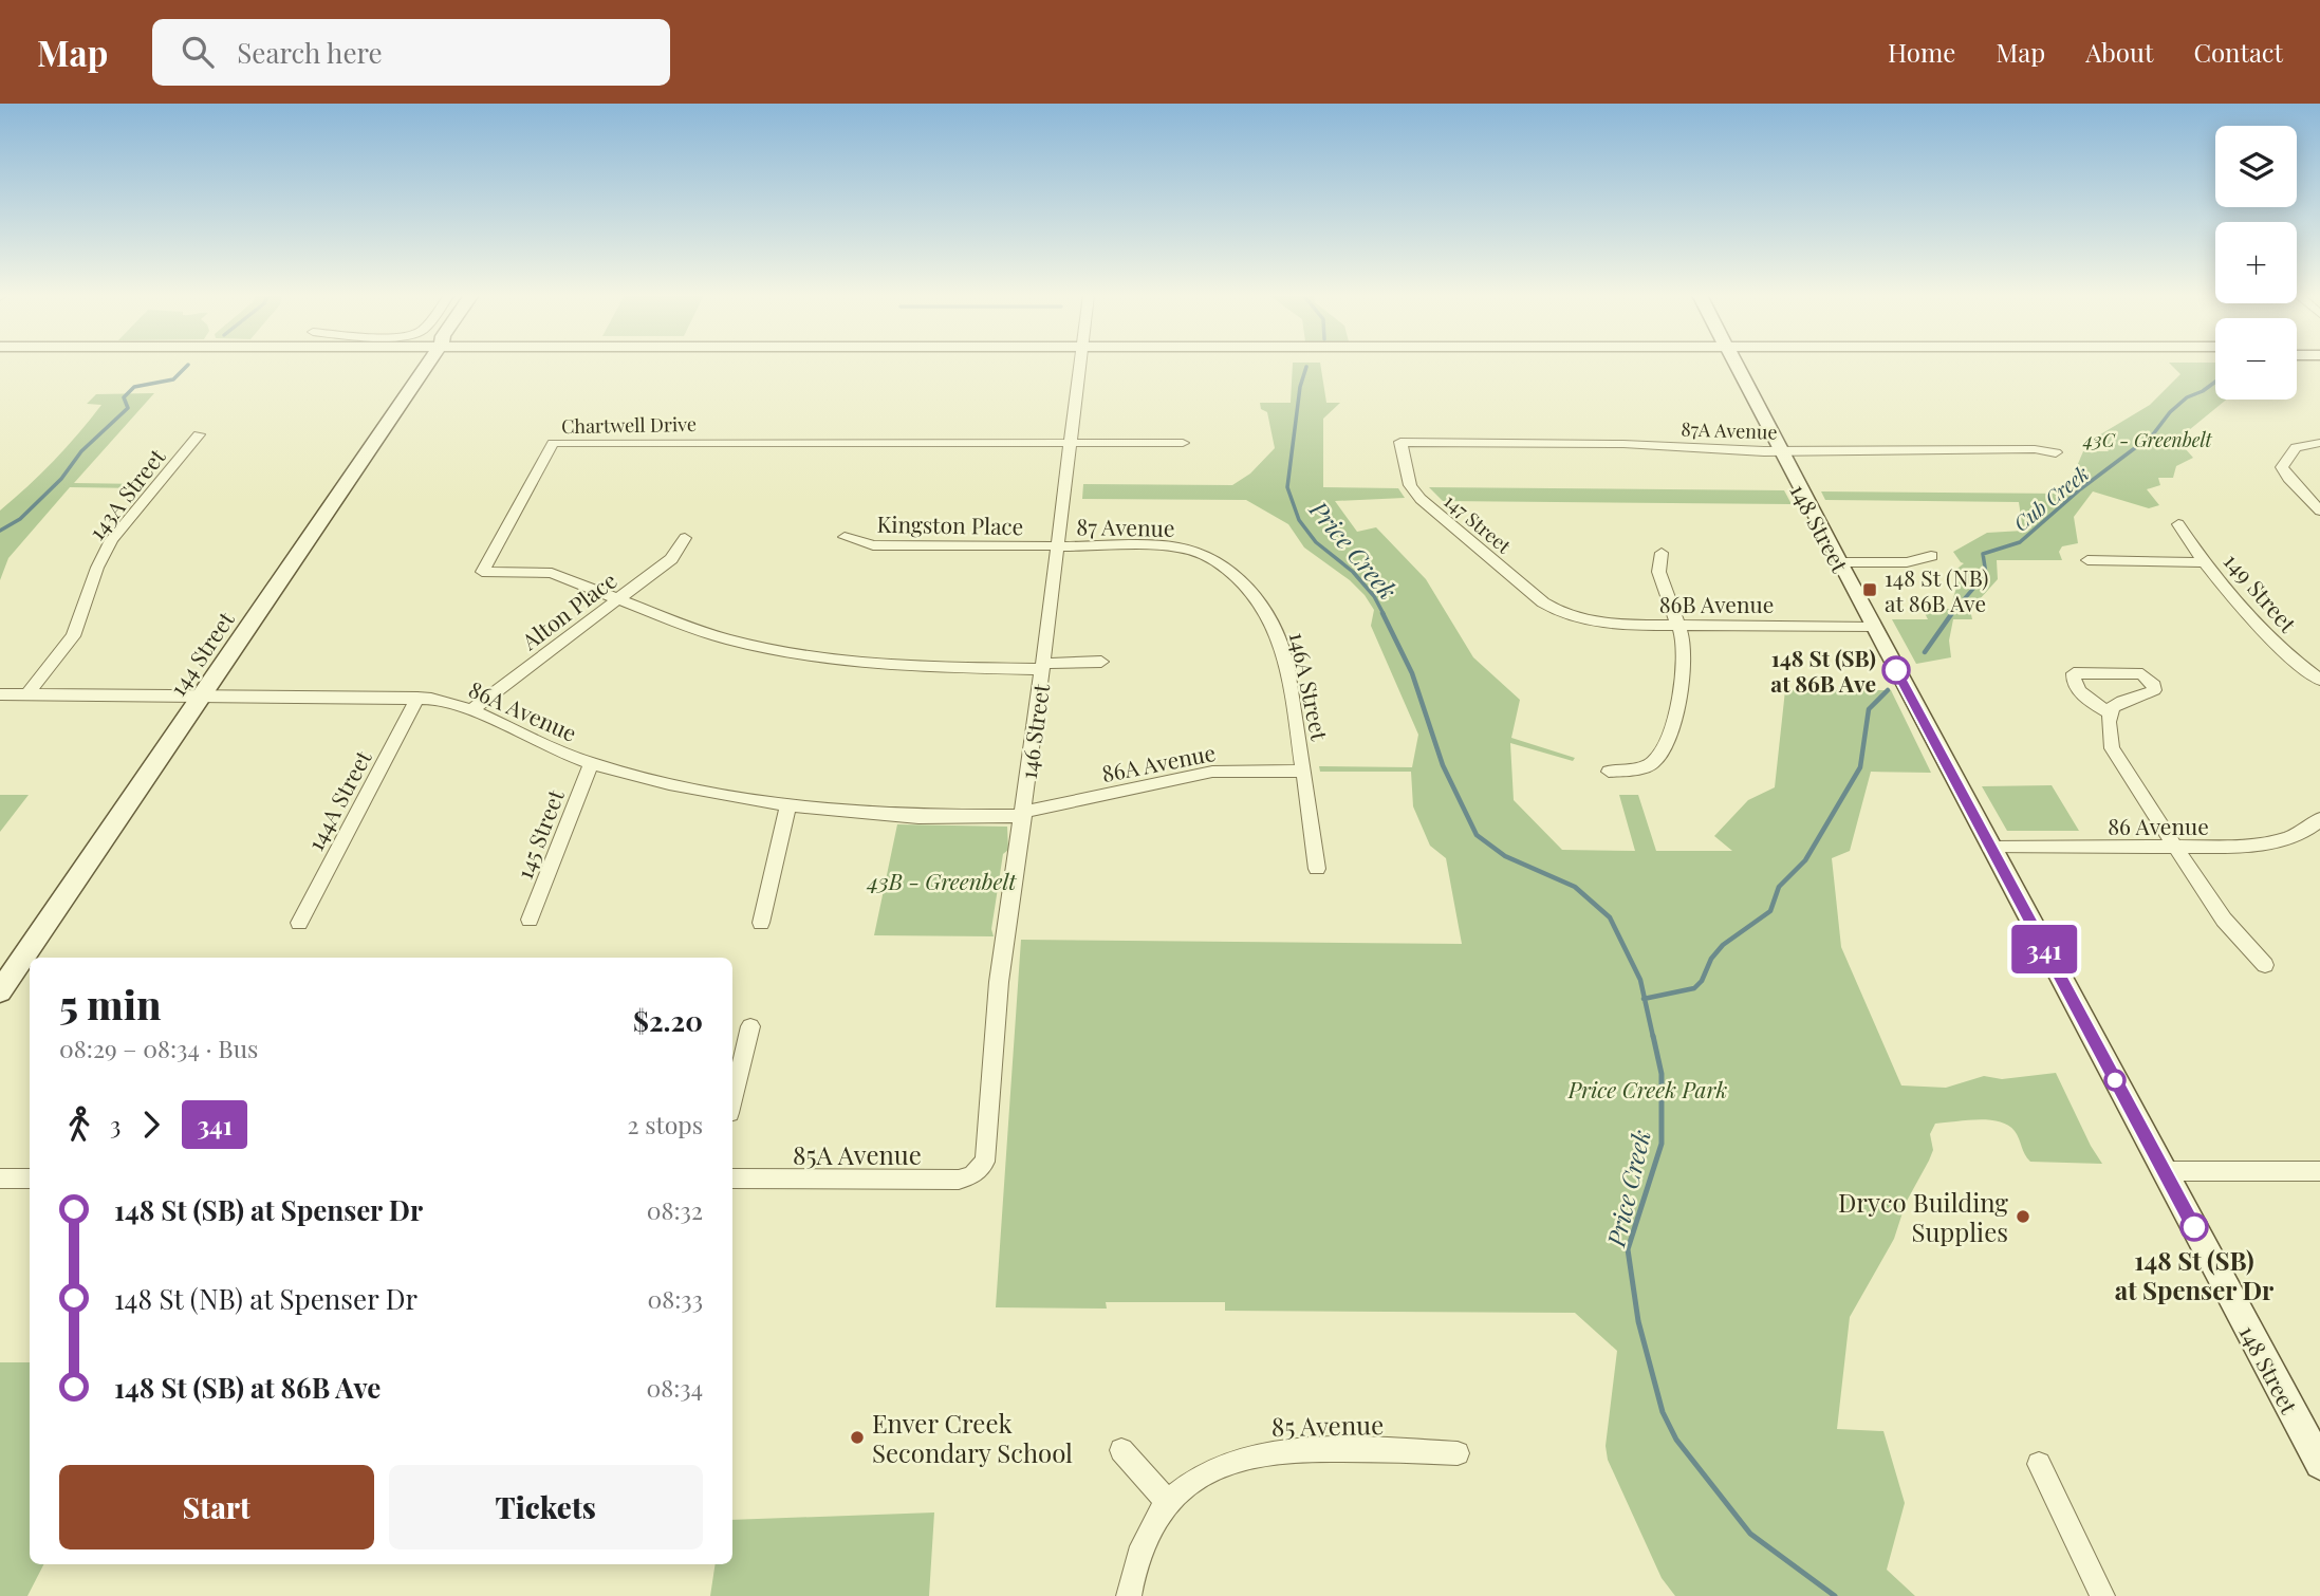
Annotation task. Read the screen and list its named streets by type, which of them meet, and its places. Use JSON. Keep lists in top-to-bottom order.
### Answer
{
  "streets": {
    "main road": ["148 Street", "144 Street"],
    "street": [
      "Chartwell Drive",
      "87A Avenue",
      "143A Street",
      "147 Street",
      "Kingston Place",
      "87 Avenue",
      "149 Street",
      "86B Avenue",
      "Alton Place",
      "146A Street",
      "86A Avenue",
      "146 Street",
      "144A Street",
      "86 Avenue",
      "145 Street",
      "85A Avenue",
      "85 Avenue"
    ]
  },
  "crossings": [
    ["Chartwell Drive", "Alton Place"],
    ["Chartwell Drive", "146 Street"],
    ["87A Avenue", "147 Street"],
    ["87A Avenue", "148 Street"],
    ["143A Street", "86A Avenue"],
    ["147 Street", "86B Avenue"],
    ["Kingston Place", "87 Avenue"],
    ["Kingston Place", "146 Street"],
    ["87 Avenue", "146A Street"],
    ["87 Avenue", "146 Street"],
    ["148 Street", "86B Avenue"],
    ["148 Street", "86 Avenue"],
    ["Alton Place", "86A Avenue"],
    ["144 Street", "86A Avenue"],
    ["146A Street", "86A Avenue"],
    ["86A Avenue", "146 Street"],
    ["86A Avenue", "144A Street"],
    ["86A Avenue", "145 Street"],
    ["146 Street", "85A Avenue"]
  ],
  "water": ["Cub Creek", "Price Creek"],
  "parks": ["43C - Greenbelt", "43B - Greenbelt", "Price Creek Park"],
  "places": {
    "transit": ["148 St (NB) at 86B Ave"],
    "other": [
      "148 St (SB) at 86B Ave",
      "Dryco Building Supplies",
      "148 St (SB) at Spenser Dr",
      "Enver Creek Secondary School"
    ]
  },
  "lines": ["bus line 341"],
  "page": {
    "header": "Map",
    "search": "Search here",
    "nav": [
      "Home",
      "Map",
      "About",
      "Contact"
    ],
    "on_map": "341",
    "map_buttons": ["+", "−"],
    "heading": ["5 min", "08:29 – 08:34 · Bus", "$2.20"],
    "legs": ["3", "341", "2 stops"],
    "list": [
      {
        "name": "148 St (SB) at Spenser Dr",
        "value": "08:32"
      },
      {
        "name": "148 St (NB) at Spenser Dr",
        "value": "08:33"
      },
      {
        "name": "148 St (SB) at 86B Ave",
        "value": "08:34"
      }
    ],
    "buttons": ["Start", "Tickets"]
  }
}
